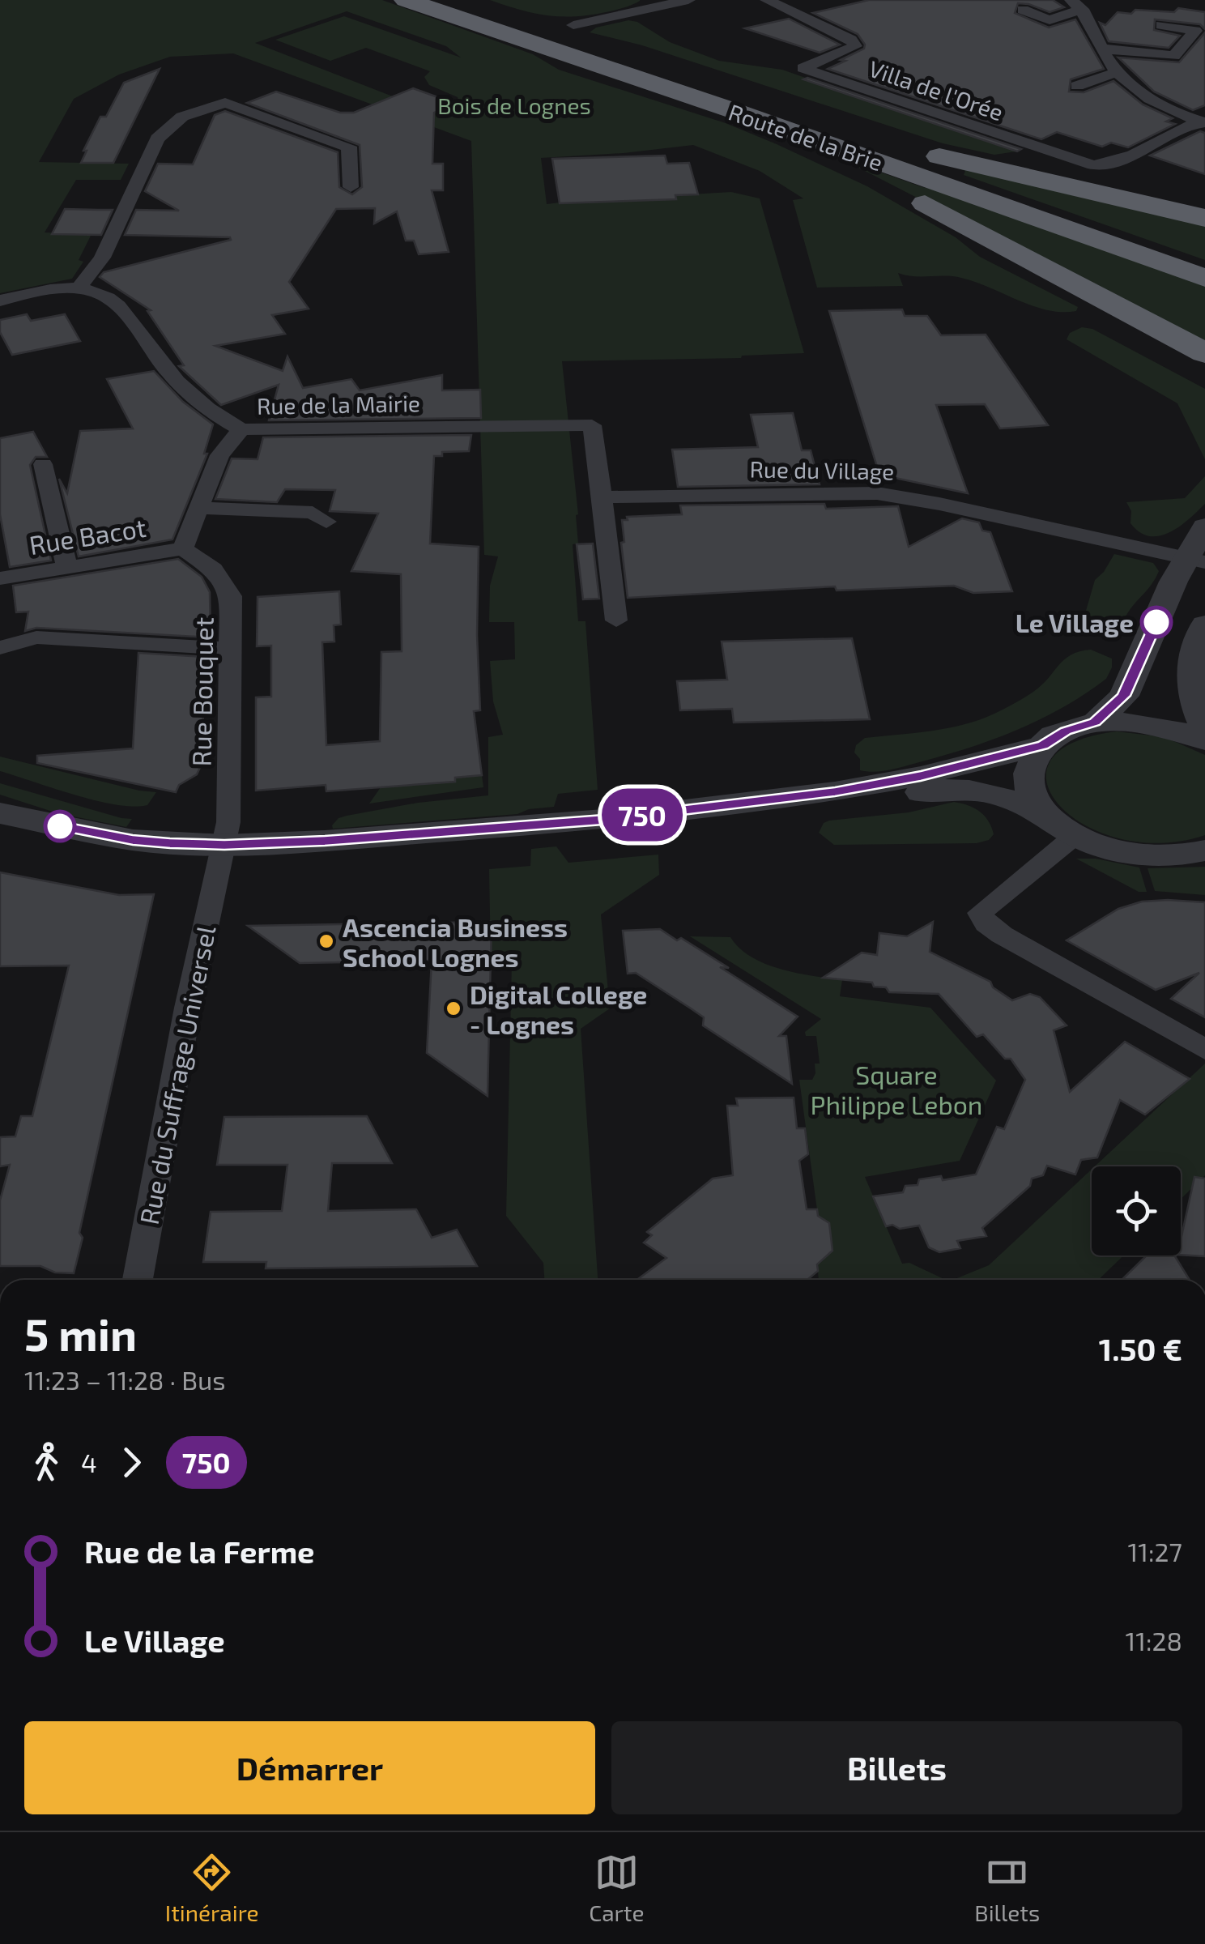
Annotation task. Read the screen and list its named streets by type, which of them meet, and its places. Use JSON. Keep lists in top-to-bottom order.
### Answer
{
  "streets": {
    "highway": ["Route de la Brie"],
    "street": [
      "Villa de l'Orée",
      "Rue de la Mairie",
      "Rue du Village",
      "Rue Bacot",
      "Rue Bouquet",
      "Rue du Suffrage Universel"
    ]
  },
  "crossings": [
    ["Rue de la Mairie", "Rue du Village"],
    ["Rue Bacot", "Rue Bouquet"],
    ["Rue Bouquet", "Rue du Suffrage Universel"]
  ],
  "parks": ["Bois de Lognes", "Square Philippe Lebon"],
  "places": ["Le Village", "Ascencia Business School Lognes", "Digital College - Lognes"],
  "lines": ["bus line 750"],
  "page": {
    "on_map": "750",
    "heading": ["5 min", "11:23 – 11:28 · Bus", "1.50 €"],
    "legs": ["4", "750"],
    "list": [
      {
        "name": "Rue de la Ferme",
        "value": "11:27"
      },
      {
        "name": "Le Village",
        "value": "11:28"
      }
    ],
    "buttons": ["Démarrer", "Billets"],
    "tabs": ["Itinéraire", "Carte", "Billets"]
  }
}
